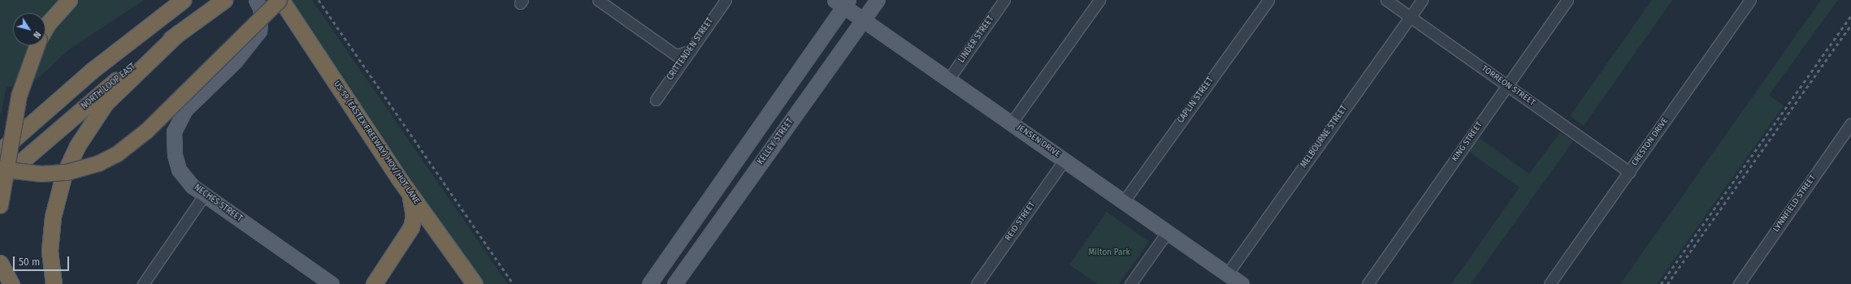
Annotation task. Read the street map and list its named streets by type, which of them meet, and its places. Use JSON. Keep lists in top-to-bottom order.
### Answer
{
  "streets": {
    "highway": ["NORTH LOOP EAST", "US 59 (EASTEX FREEWAY) HOV/HOT LANE"],
    "main road": ["JENSEN DRIVE", "KELLEY STREET", "NECHES STREET"],
    "street": [
      "LINDER STREET",
      "CRITTENDEN STREET",
      "TORREON STREET",
      "CAPLIN STREET",
      "MELBOURNE STREET",
      "KING STREET",
      "CRESTON DRIVE",
      "LYNNFIELD STREET",
      "REID STREET"
    ]
  },
  "crossings": [
    ["LINDER STREET", "JENSEN DRIVE"],
    ["TORREON STREET", "MELBOURNE STREET"],
    ["TORREON STREET", "KING STREET"],
    ["TORREON STREET", "CRESTON DRIVE"],
    ["CAPLIN STREET", "JENSEN DRIVE"],
    ["MELBOURNE STREET", "JENSEN DRIVE"],
    ["JENSEN DRIVE", "KELLEY STREET"],
    ["JENSEN DRIVE", "REID STREET"]
  ],
  "parks": ["Milton Park"],
  "scale_bar": "50 m",
  "north": "bottom right"
}
